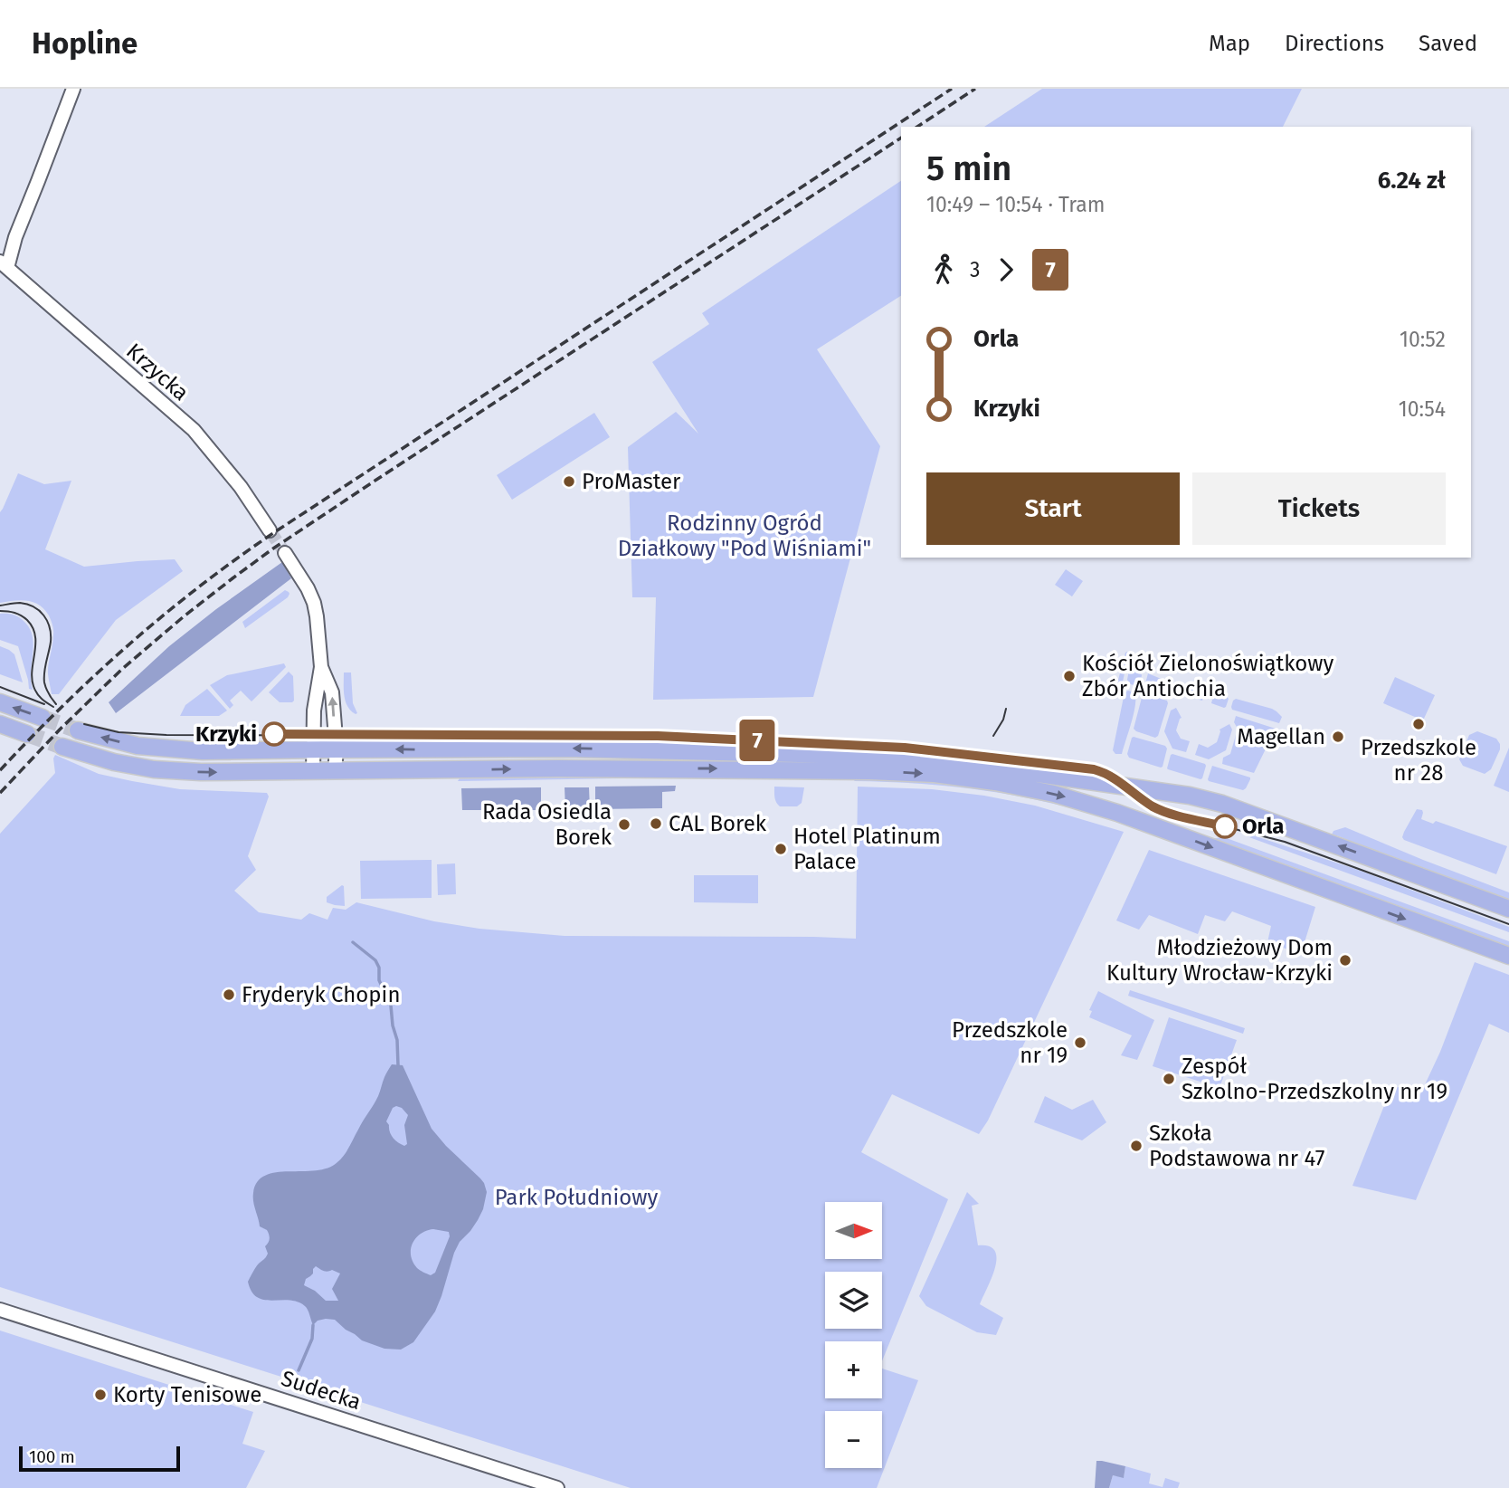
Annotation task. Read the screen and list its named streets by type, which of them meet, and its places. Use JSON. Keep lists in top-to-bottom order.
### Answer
{
  "streets": {
    "street": ["Krzycka", "Sudecka"]
  },
  "parks": ["Rodzinny Ogród Działkowy \"Pod Wiśniami\"", "Park Południowy"],
  "places": [
    "ProMaster",
    "Kościół Zielonoświątkowy Zbór Antiochia",
    "Przedszkole nr 28",
    "Krzyki",
    "Magellan",
    "CAL Borek",
    "Rada Osiedla Borek",
    "Orla",
    "Hotel Platinum Palace",
    "Młodzieżowy Dom Kultury Wrocław-Krzyki",
    "Fryderyk Chopin",
    "Przedszkole nr 19",
    "Zespół Szkolno-Przedszkolny nr 19",
    "Szkoła Podstawowa nr 47",
    "Korty Tenisowe"
  ],
  "lines": ["tram line 7"],
  "scale_bar": "100 m",
  "north": "right",
  "page": {
    "header": "Hopline",
    "nav": ["Map", "Directions", "Saved"],
    "on_map": "7",
    "heading": ["5 min", "10:49 – 10:54 · Tram", "6.24 zł"],
    "legs": ["3", "7"],
    "list": [
      {
        "name": "Orla",
        "value": "10:52"
      },
      {
        "name": "Krzyki",
        "value": "10:54"
      }
    ],
    "buttons": ["Start", "Tickets"],
    "map_buttons": ["+", "−"],
    "scale": "100 m"
  }
}
